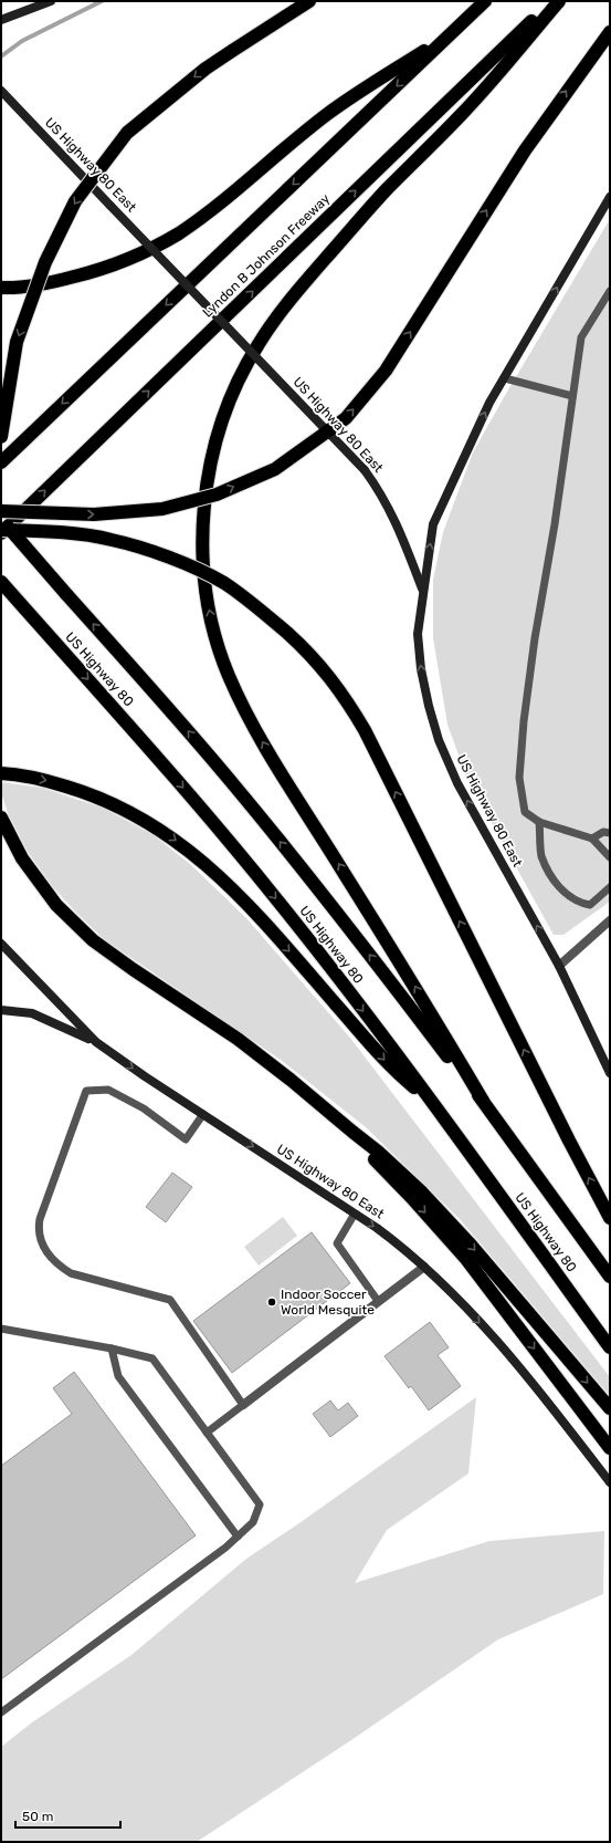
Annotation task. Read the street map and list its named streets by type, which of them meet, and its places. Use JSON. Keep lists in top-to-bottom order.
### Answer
{
  "streets": {
    "highway": ["Lyndon B Johnson Freeway", "US Highway 80"],
    "main road": ["US Highway 80 East"]
  },
  "places": ["Indoor Soccer World Mesquite"],
  "scale_bar": "50 m"
}
